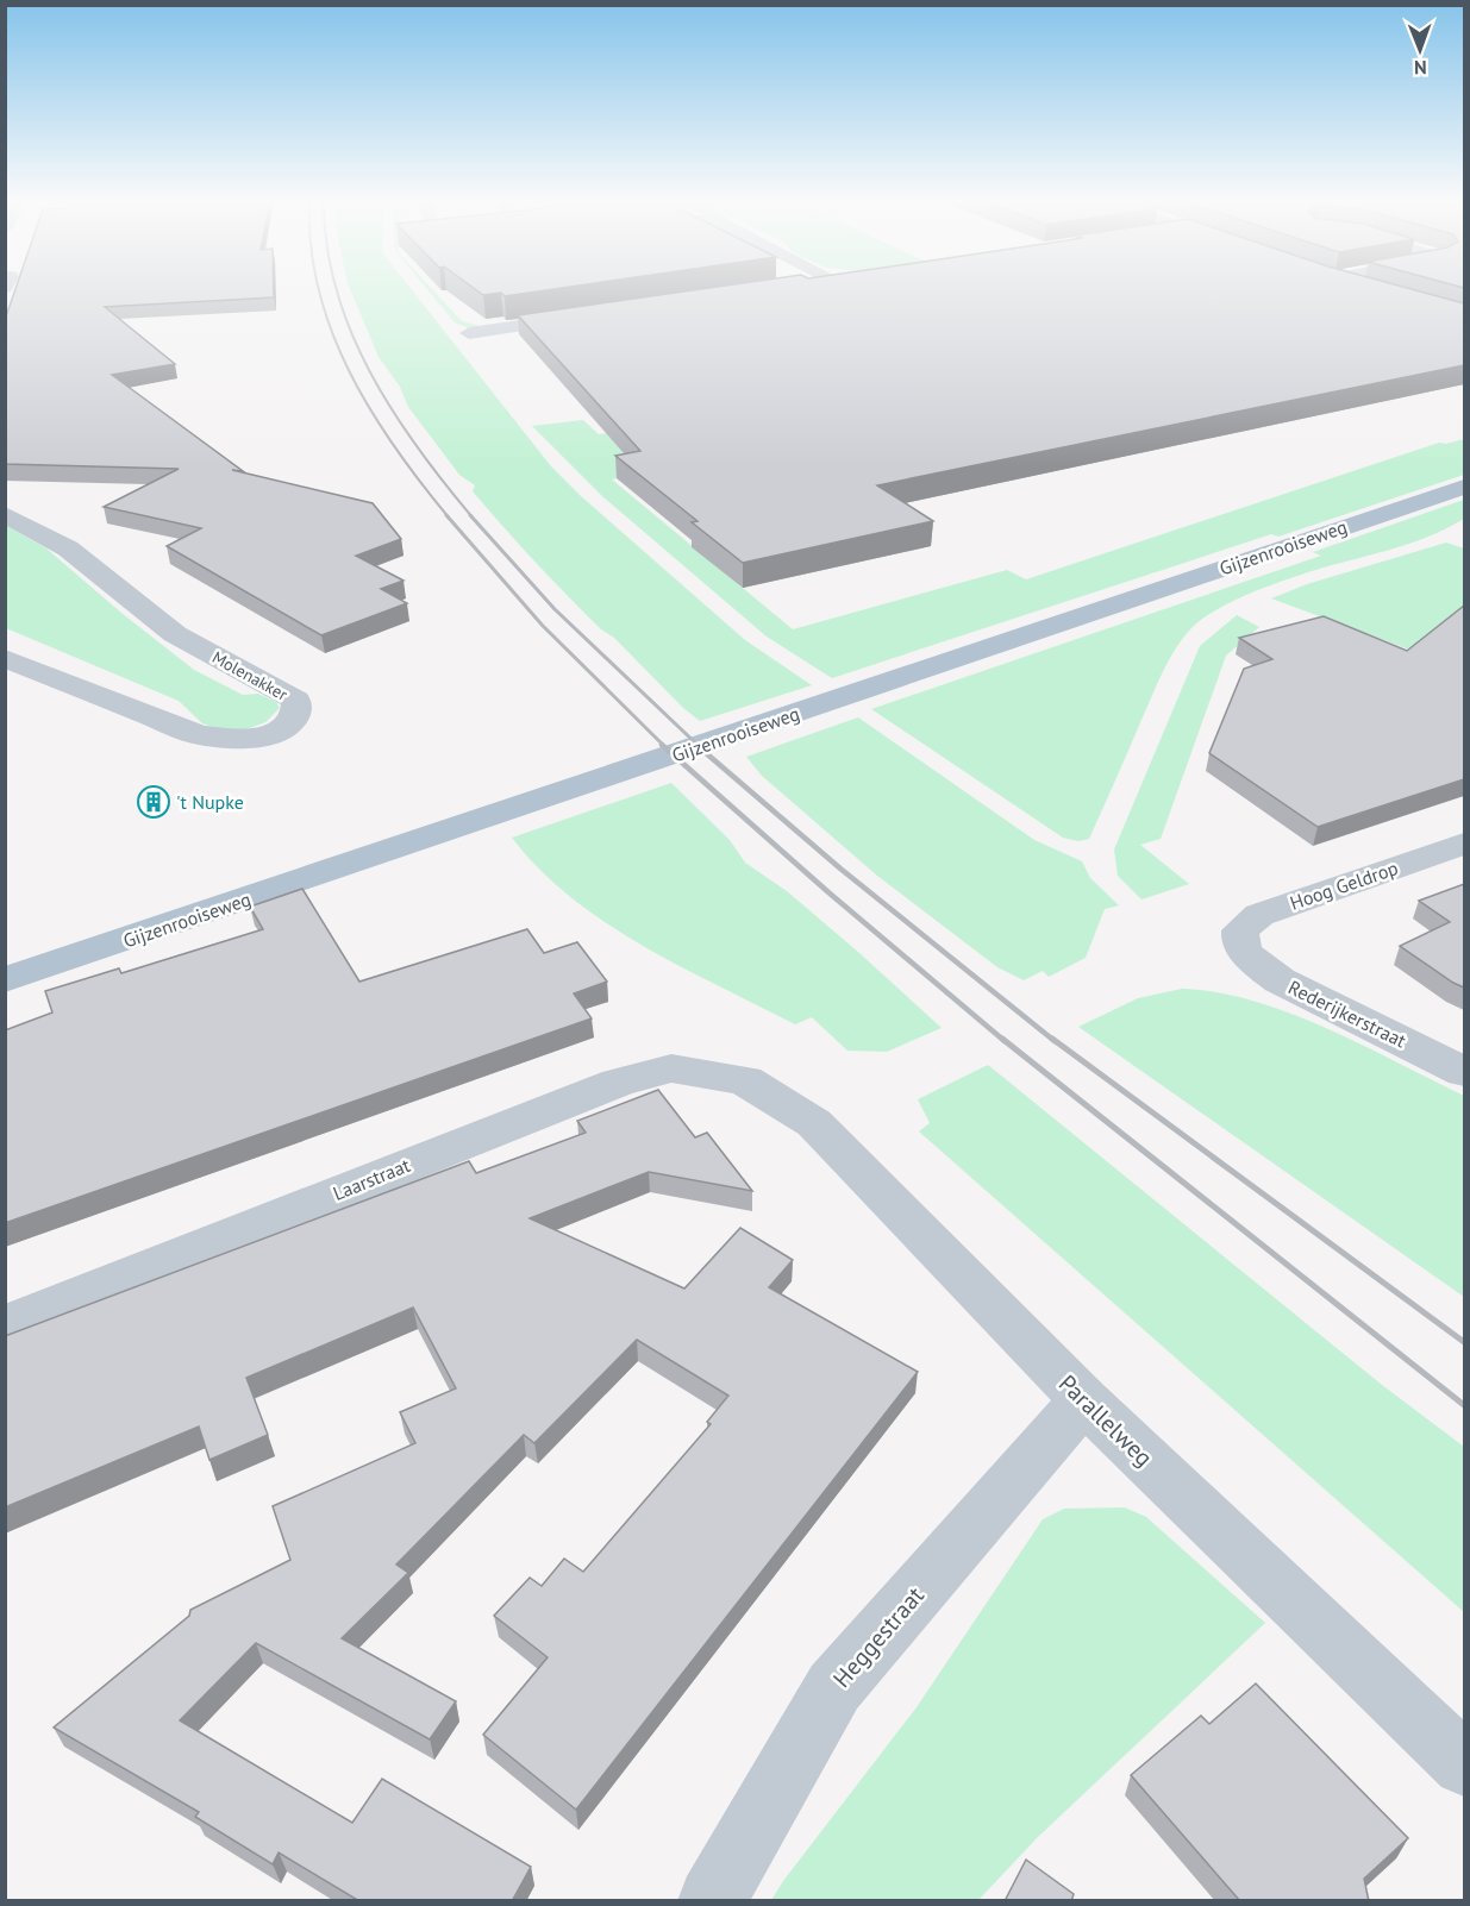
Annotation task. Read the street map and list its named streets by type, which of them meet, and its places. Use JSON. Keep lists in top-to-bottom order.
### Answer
{
  "streets": {
    "main road": ["Gijzenrooiseweg"],
    "street": [
      "Molenakker",
      "Hoog Geldrop",
      "Rederijkerstraat",
      "Laarstraat",
      "Parallelweg",
      "Heggestraat"
    ]
  },
  "crossings": [
    ["Hoog Geldrop", "Rederijkerstraat"],
    ["Laarstraat", "Parallelweg"],
    ["Parallelweg", "Heggestraat"]
  ],
  "places": {
    "building": ["'t Nupke"]
  },
  "north": "bottom"
}
